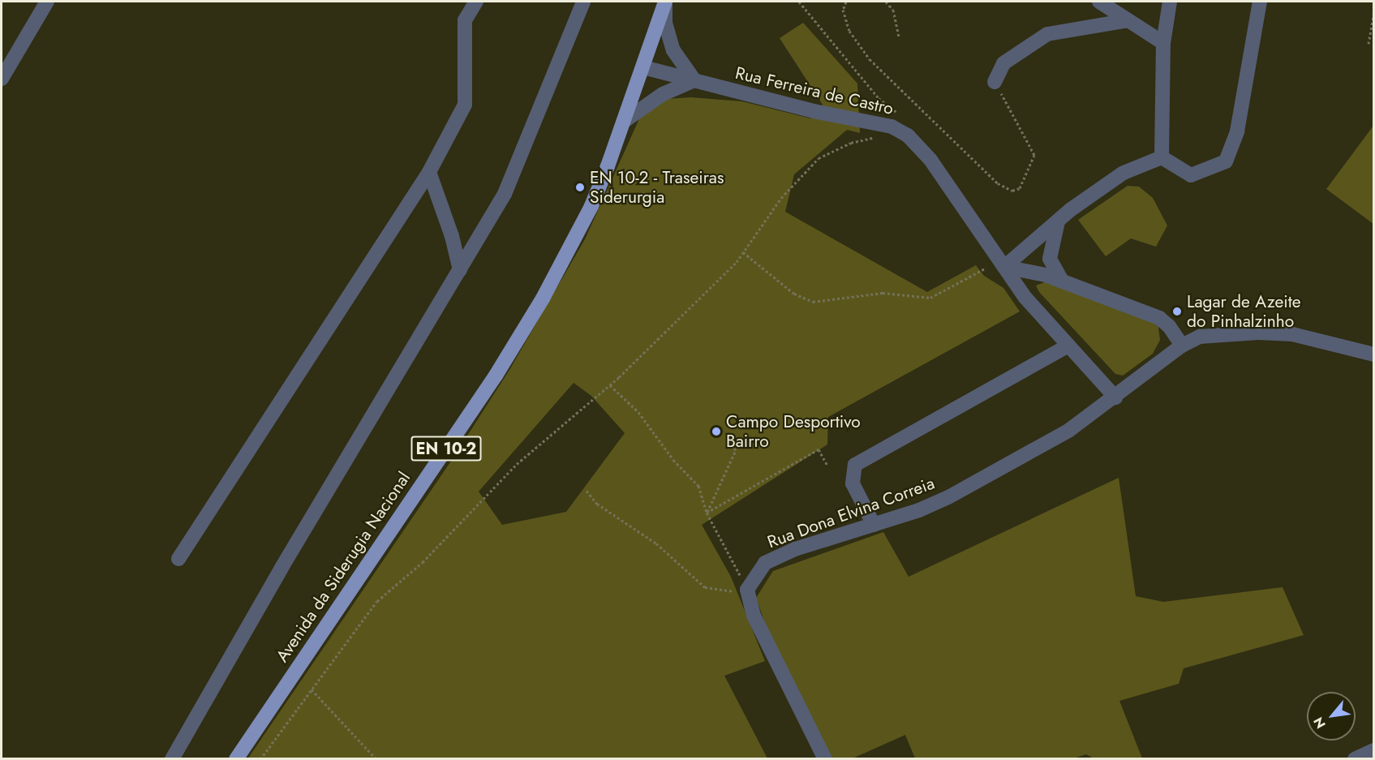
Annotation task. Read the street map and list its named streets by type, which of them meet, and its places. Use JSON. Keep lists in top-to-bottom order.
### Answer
{
  "streets": {
    "main road": ["EN 10-2", "Avenida da Siderugia Nacional"],
    "street": ["Rua Ferreira de Castro", "Rua Dona Elvina Correia"]
  },
  "crossings": [
    ["Rua Ferreira de Castro", "Rua Dona Elvina Correia"],
    ["Rua Ferreira de Castro", "Avenida da Siderugia Nacional"]
  ],
  "places": ["EN 10-2 - Traseiras Siderurgia", "Lagar de Azeite do Pinhalzinho", "Campo Desportivo Bairro"],
  "north": "bottom left"
}
